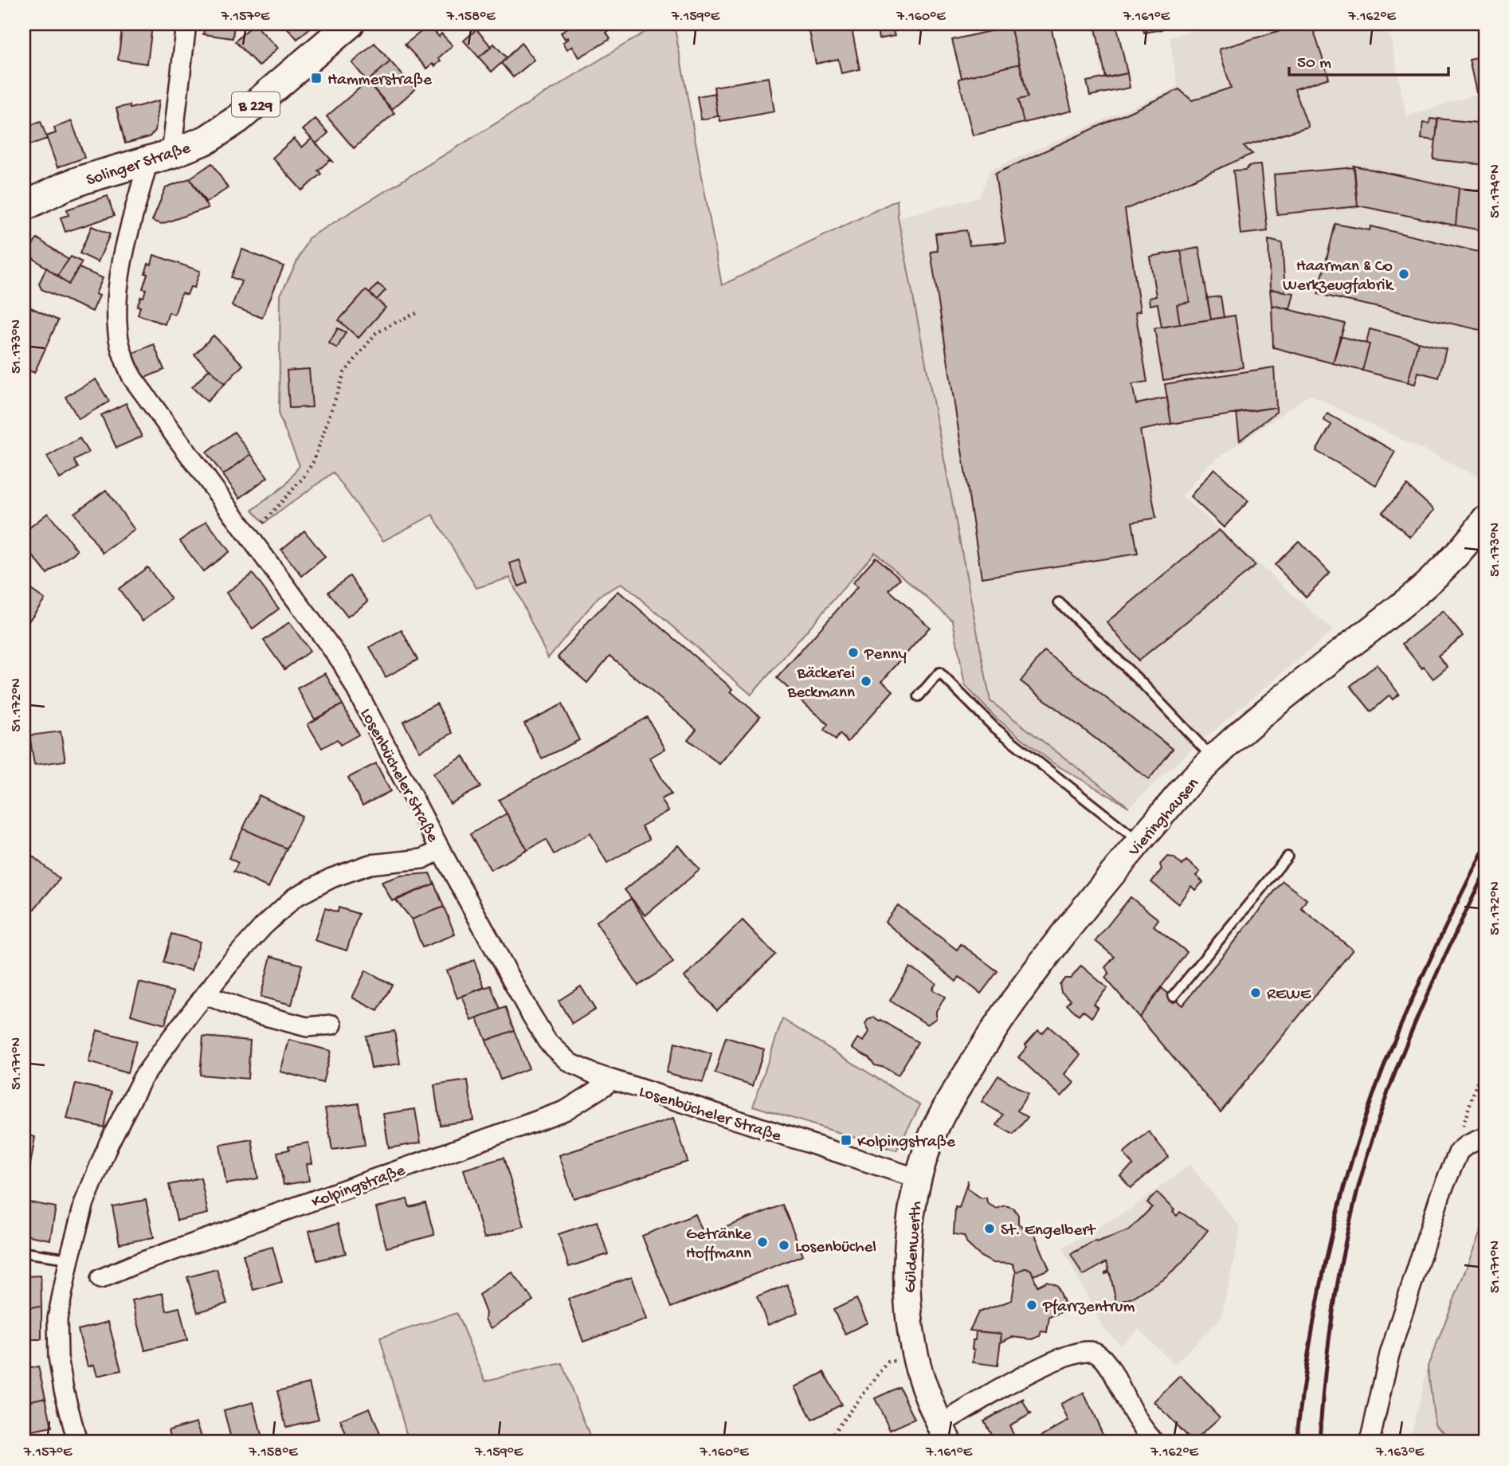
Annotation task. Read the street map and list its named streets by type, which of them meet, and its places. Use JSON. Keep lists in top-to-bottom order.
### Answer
{
  "streets": {
    "main road": [
      "B 229",
      "Solinger Straße",
      "Vieringhausen",
      "Güldenwerth"
    ],
    "street": ["Losenbücheler Straße", "Kolpingstraße"]
  },
  "crossings": [
    ["Solinger Straße", "Losenbücheler Straße"],
    ["Losenbücheler Straße", "Vieringhausen"],
    ["Losenbücheler Straße", "Kolpingstraße"],
    ["Losenbücheler Straße", "Güldenwerth"],
    ["Vieringhausen", "Güldenwerth"]
  ],
  "places": {
    "transit": ["Hammerstraße", "Kolpingstraße"],
    "other": [
      "Haarman & Co Werkzeugfabrik",
      "Penny",
      "Bäckerei Beckmann",
      "REWE",
      "St. Engelbert",
      "Getränke Hoffmann",
      "Losenbüchel",
      "Pfarrzentrum"
    ]
  },
  "scale_bar": "50 m",
  "coordinates": [
    "7.157°E",
    "7.158°E",
    "7.159°E",
    "7.160°E",
    "7.161°E",
    "7.162°E",
    "51.174°N",
    "51.173°N",
    "51.172°N",
    "51.171°N",
    "7.163°E"
  ]
}
